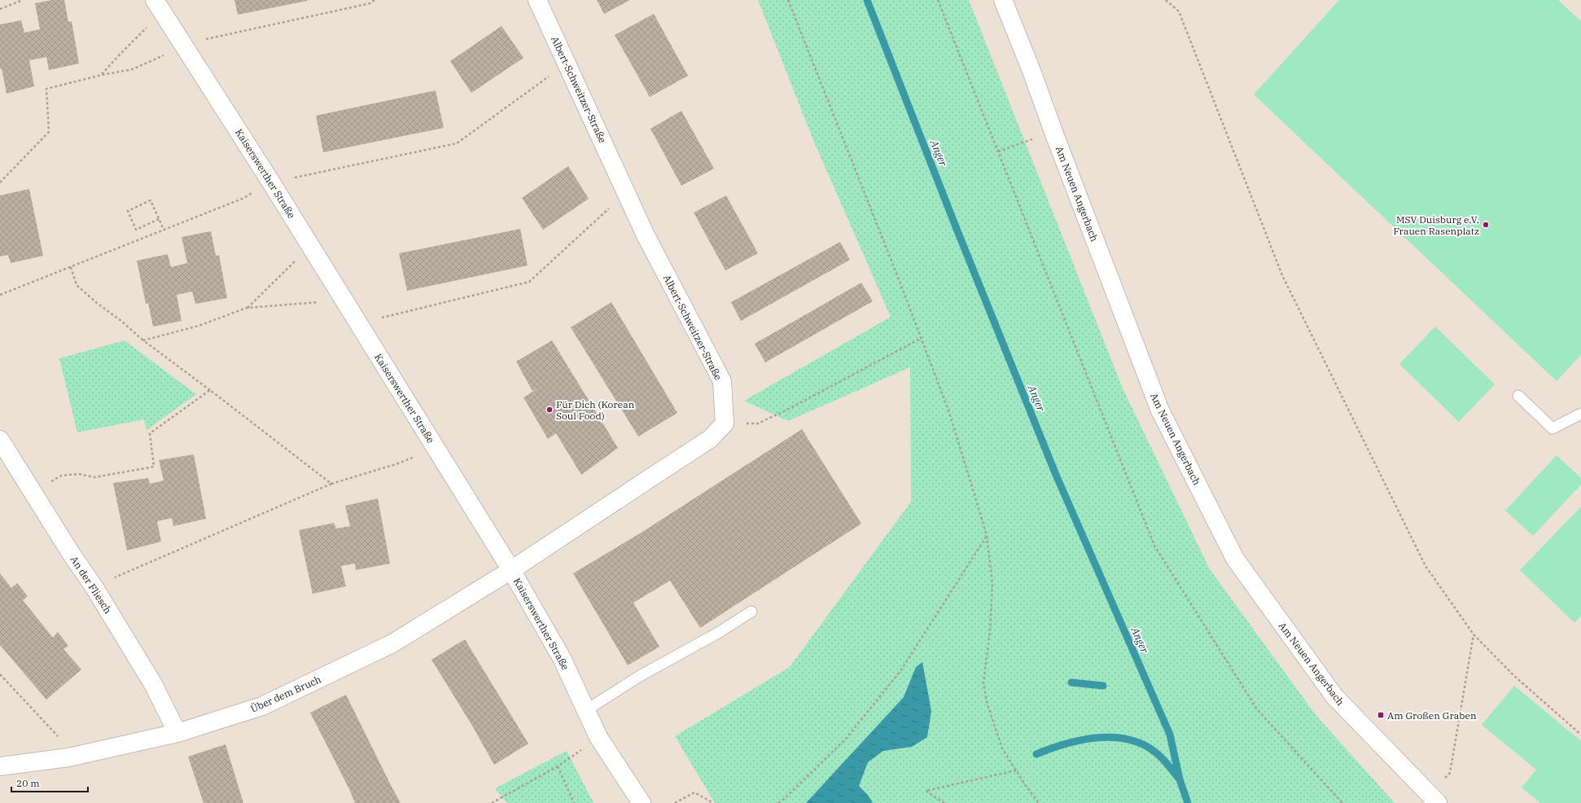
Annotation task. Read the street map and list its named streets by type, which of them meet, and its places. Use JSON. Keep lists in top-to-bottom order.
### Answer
{
  "streets": {
    "street": [
      "Albert-Schweitzer-Straße",
      "Kaiserswerther Straße",
      "Am Neuen Angerbach",
      "An der Fliesch",
      "Über dem Bruch"
    ]
  },
  "crossings": [
    ["Kaiserswerther Straße", "Über dem Bruch"],
    ["An der Fliesch", "Über dem Bruch"]
  ],
  "water": ["Anger"],
  "places": {
    "other": ["MSV Duisburg e.V. Frauen Rasenplatz", "Für Dich (Korean Soul Food)"],
    "transit": ["Am Großen Graben"]
  },
  "scale_bar": "20 m"
}
